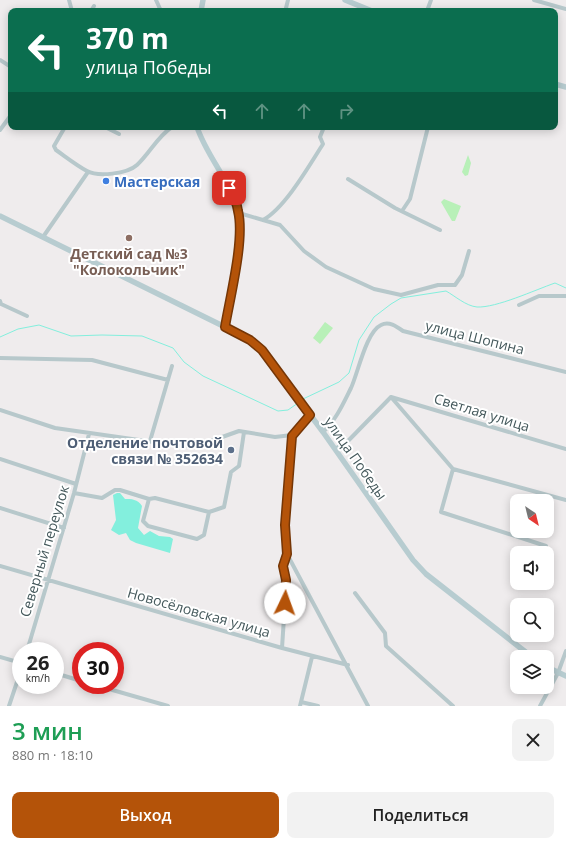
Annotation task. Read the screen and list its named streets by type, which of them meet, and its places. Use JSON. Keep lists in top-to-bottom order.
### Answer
{
  "streets": {
    "street": [
      "улица Шопина",
      "Светлая улица",
      "улица Победы",
      "Северный переулок",
      "Новосёловская улица"
    ]
  },
  "crossings": [
    ["улица Шопина", "улица Победы"],
    ["Северный переулок", "Новосёловская улица"]
  ],
  "places": ["Мастерская", "Детский сад №3 \"Колокольчик\"", "Отделение почтовой связи № 352634"],
  "north": "bottom right",
  "page": {
    "turn": ["370 m", "улица Победы"],
    "speed": "26 km/h",
    "limit": "30",
    "heading": ["3 мин", "880 m · 18:10"],
    "buttons": ["Выход", "Поделиться"]
  }
}
